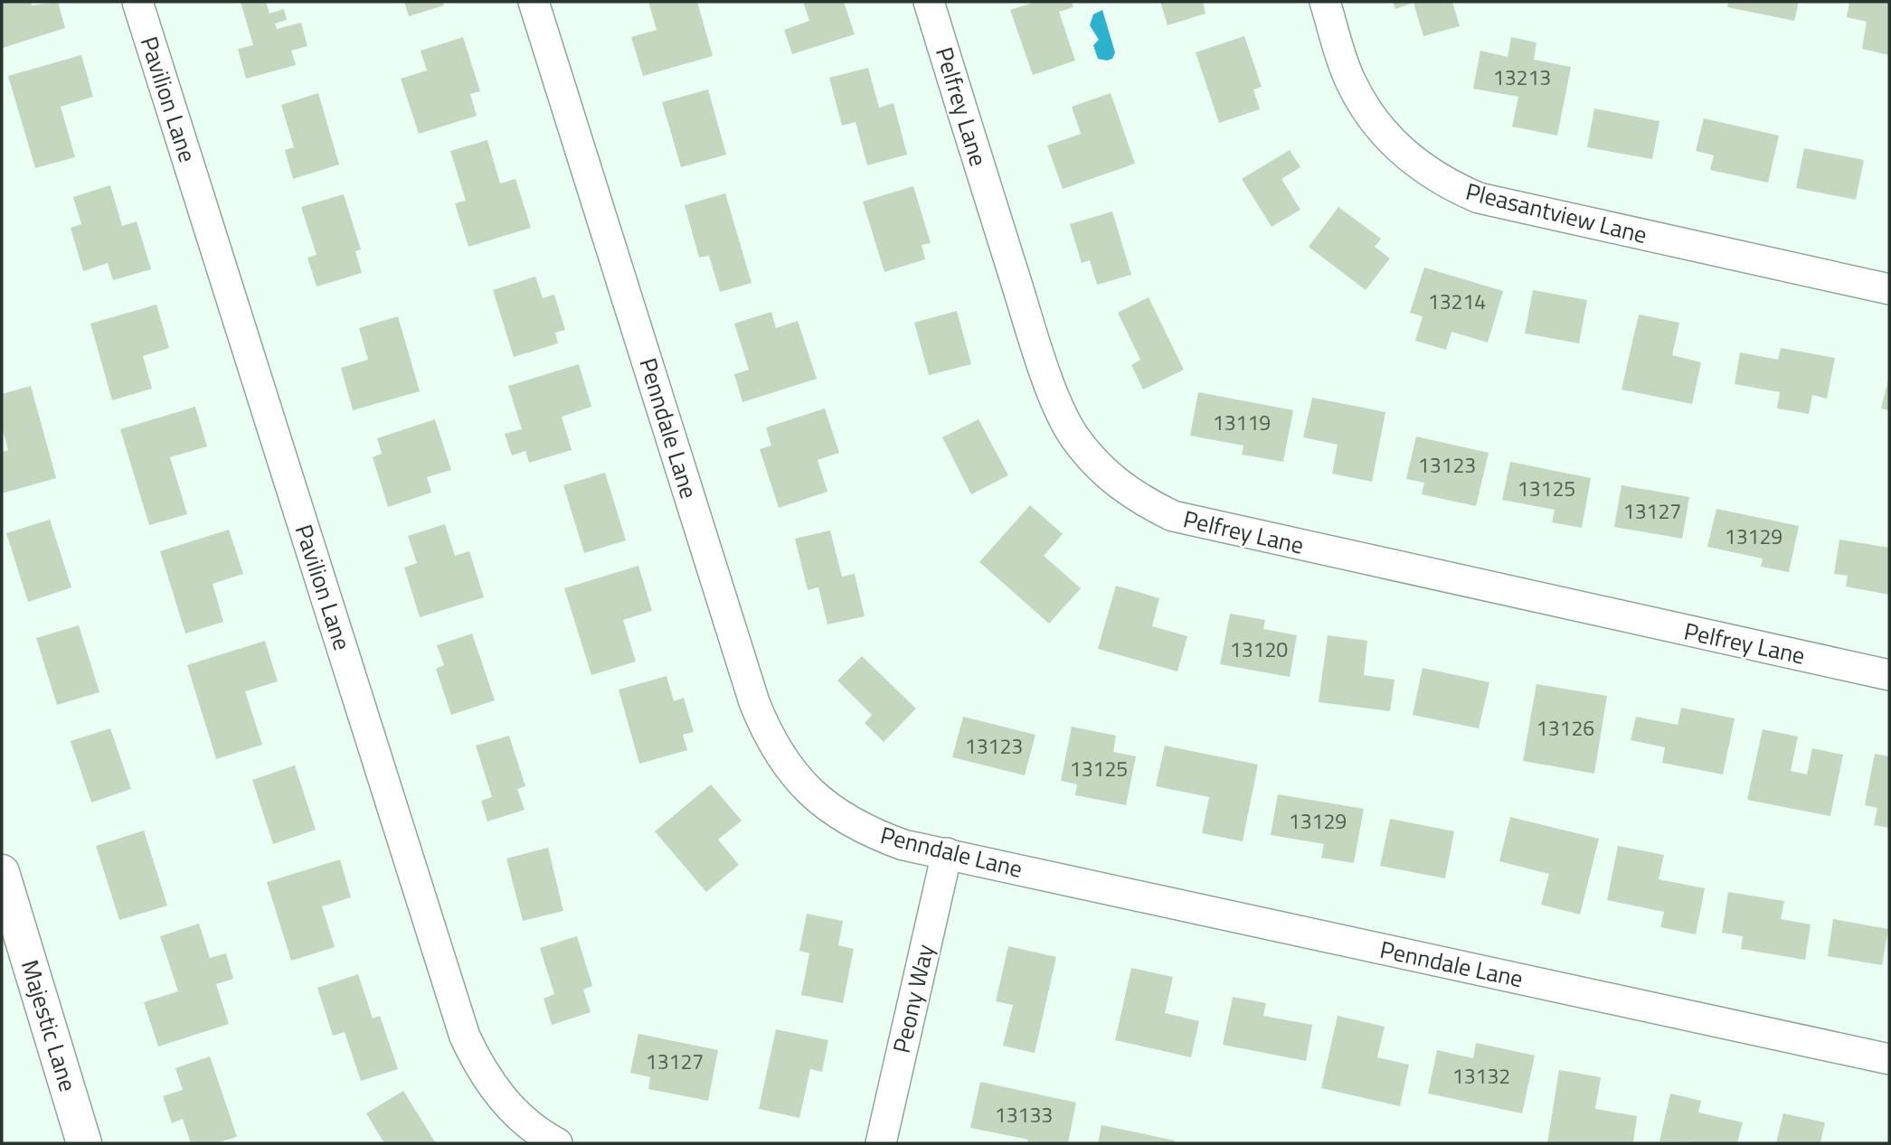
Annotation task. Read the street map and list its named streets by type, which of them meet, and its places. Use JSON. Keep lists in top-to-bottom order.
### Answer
{
  "streets": {
    "street": [
      "Pavilion Lane",
      "Pelfrey Lane",
      "Pleasantview Lane",
      "Penndale Lane",
      "Peony Way",
      "Majestic Lane"
    ]
  },
  "crossings": [
    ["Penndale Lane", "Peony Way"]
  ],
  "house_numbers": [
    "13213",
    "13214",
    "13119",
    "13123",
    "13125",
    "13127",
    "13129",
    "13120",
    "13126",
    "13123",
    "13125",
    "13129",
    "13127",
    "13132",
    "13133"
  ]
}
